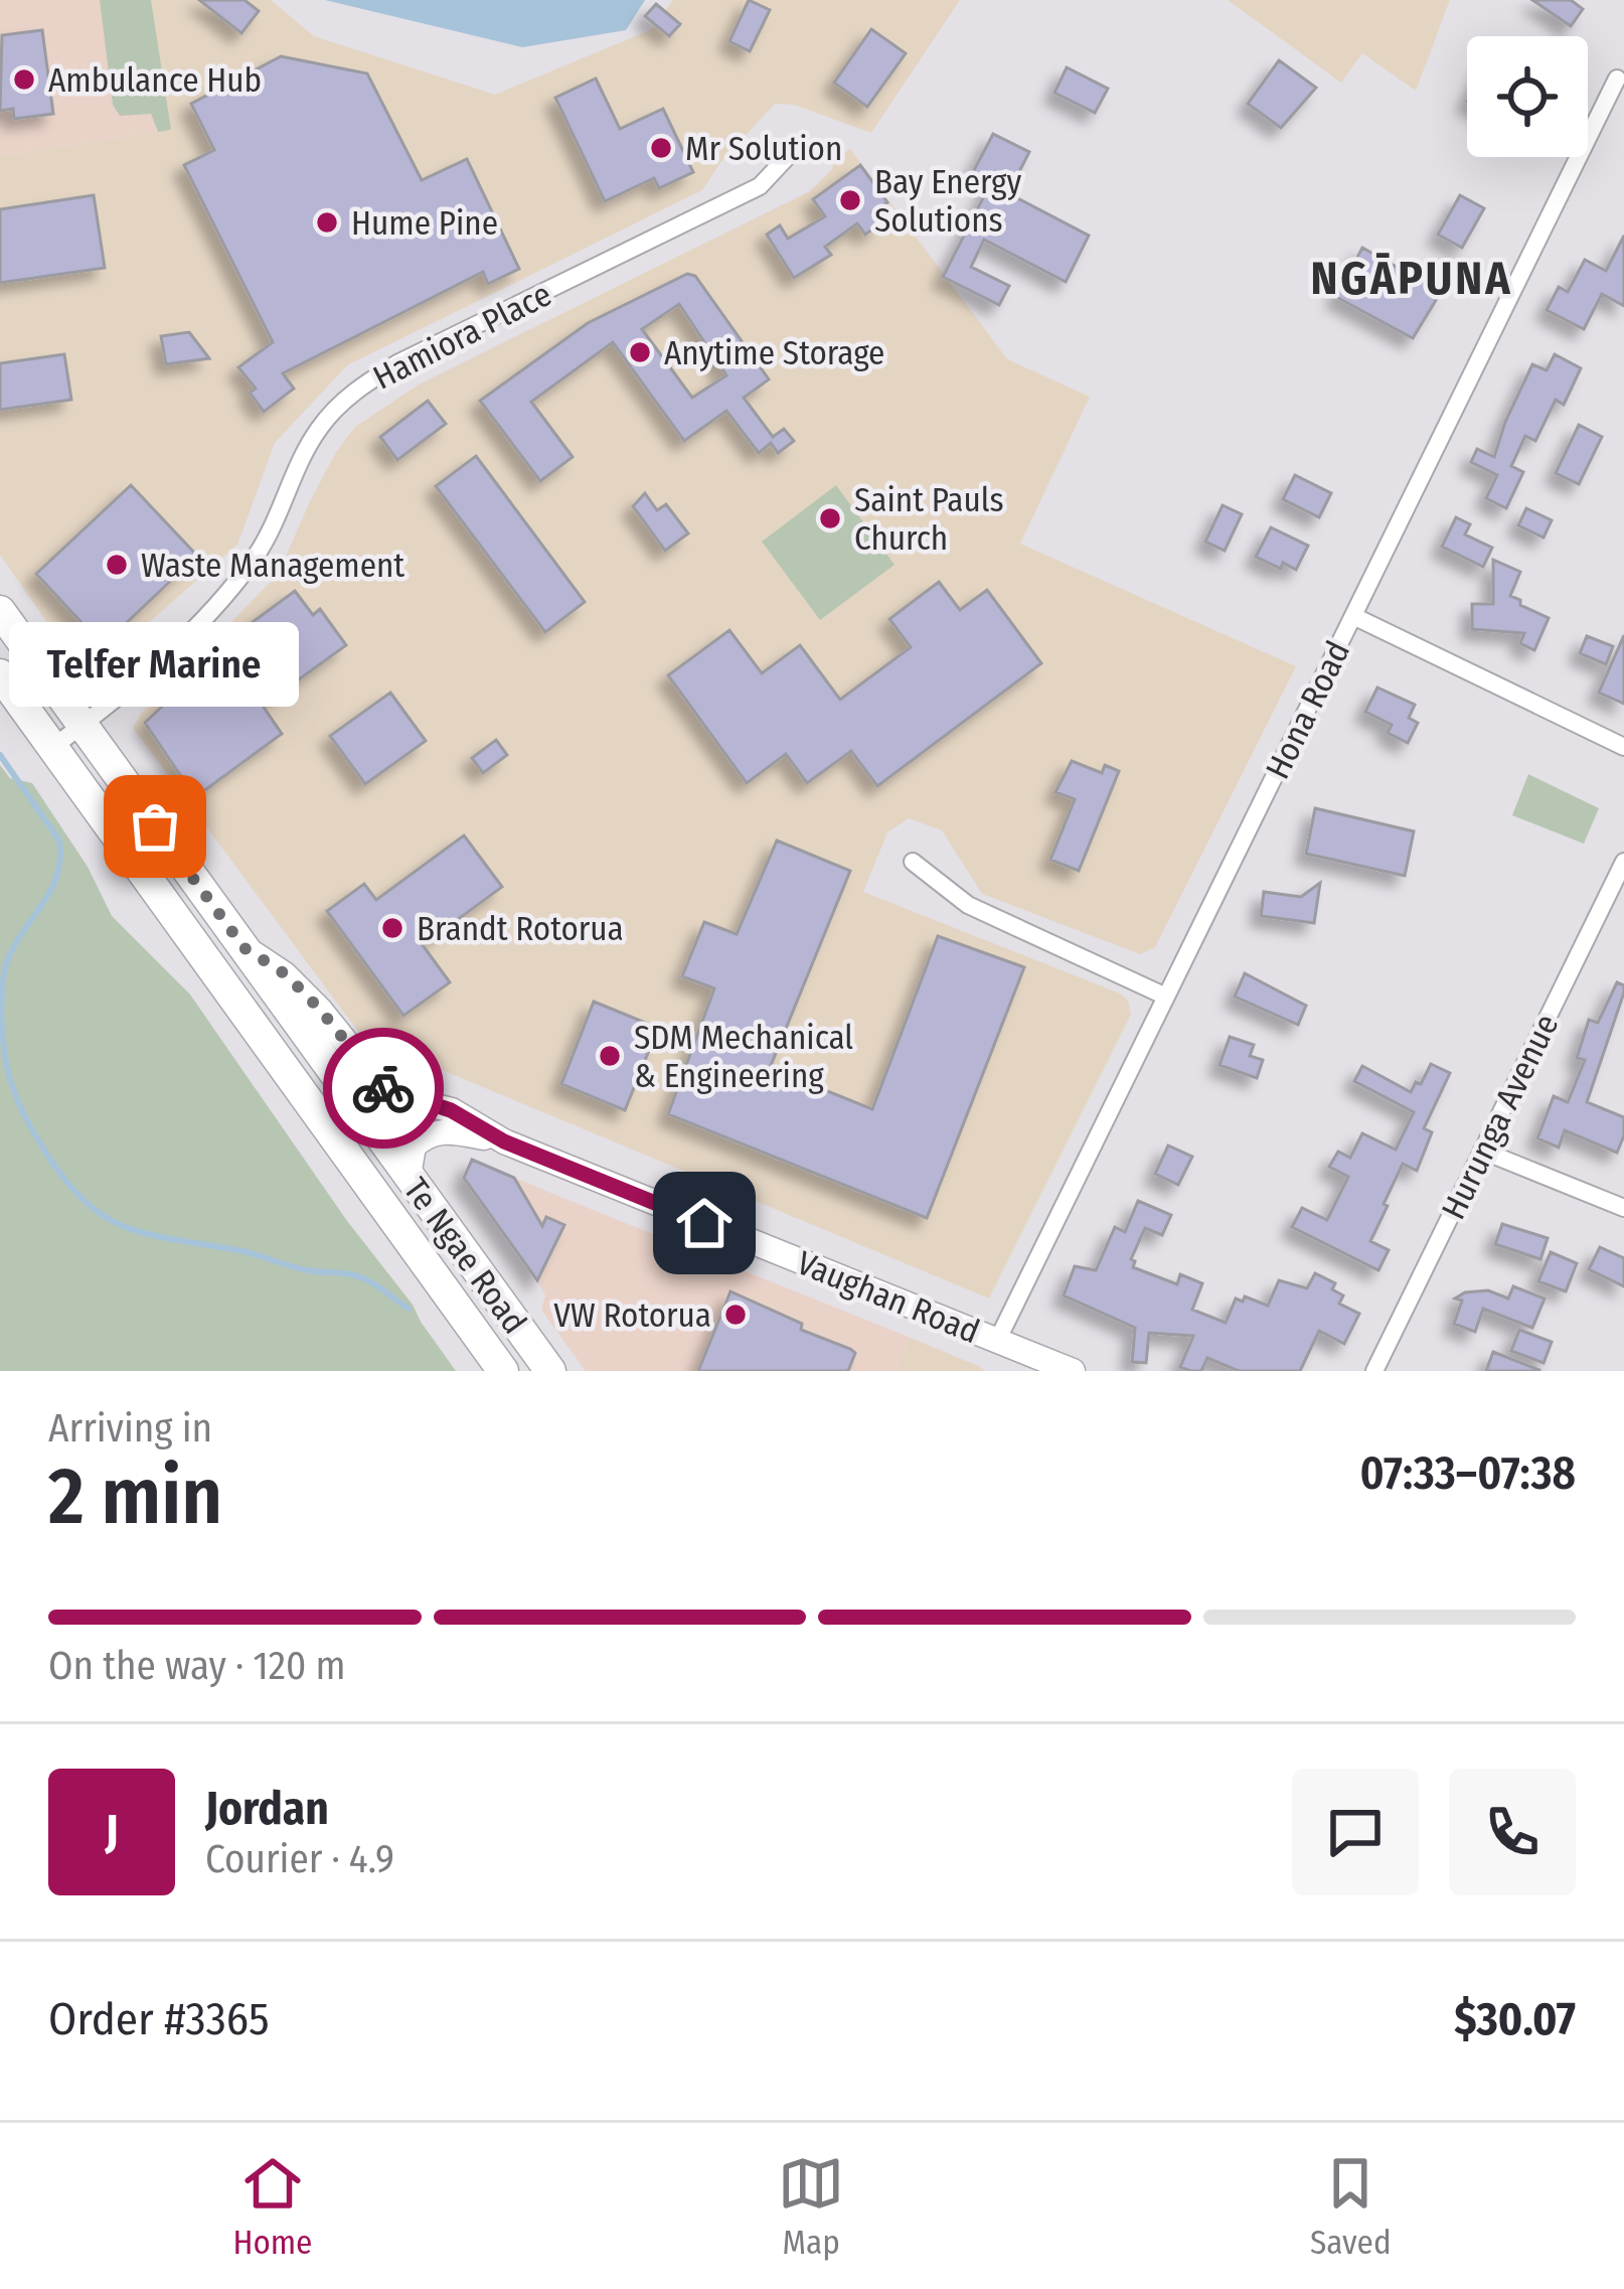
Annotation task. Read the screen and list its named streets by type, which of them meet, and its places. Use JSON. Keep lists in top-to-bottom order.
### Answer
{
  "streets": {
    "highway": ["Te Ngae Road"],
    "street": [
      "Hamiora Place",
      "Hona Road",
      "Hurunga Avenue",
      "Vaughan Road"
    ]
  },
  "crossings": [
    ["Hamiora Place", "Te Ngae Road"],
    ["Hona Road", "Vaughan Road"],
    ["Te Ngae Road", "Vaughan Road"]
  ],
  "districts": ["NGĀPUNA"],
  "places": [
    "Ambulance Hub",
    "Mr Solution",
    "Bay Energy Solutions",
    "Hume Pine",
    "Anytime Storage",
    "Saint Pauls Church",
    "Waste Management",
    "Telfer Marine",
    "Brandt Rotorua",
    "SDM Mechanical & Engineering",
    "VW Rotorua"
  ],
  "page": {
    "bubble": "Telfer Marine",
    "heading": ["2 min", "Arriving in", "07:33–07:38"],
    "panel": [
      "Jordan",
      "Courier · 4.9",
      "Order #3365",
      "$30.07"
    ],
    "bar": "On the way · 120 m",
    "round": "J",
    "tabs": ["Home", "Map", "Saved"]
  }
}
